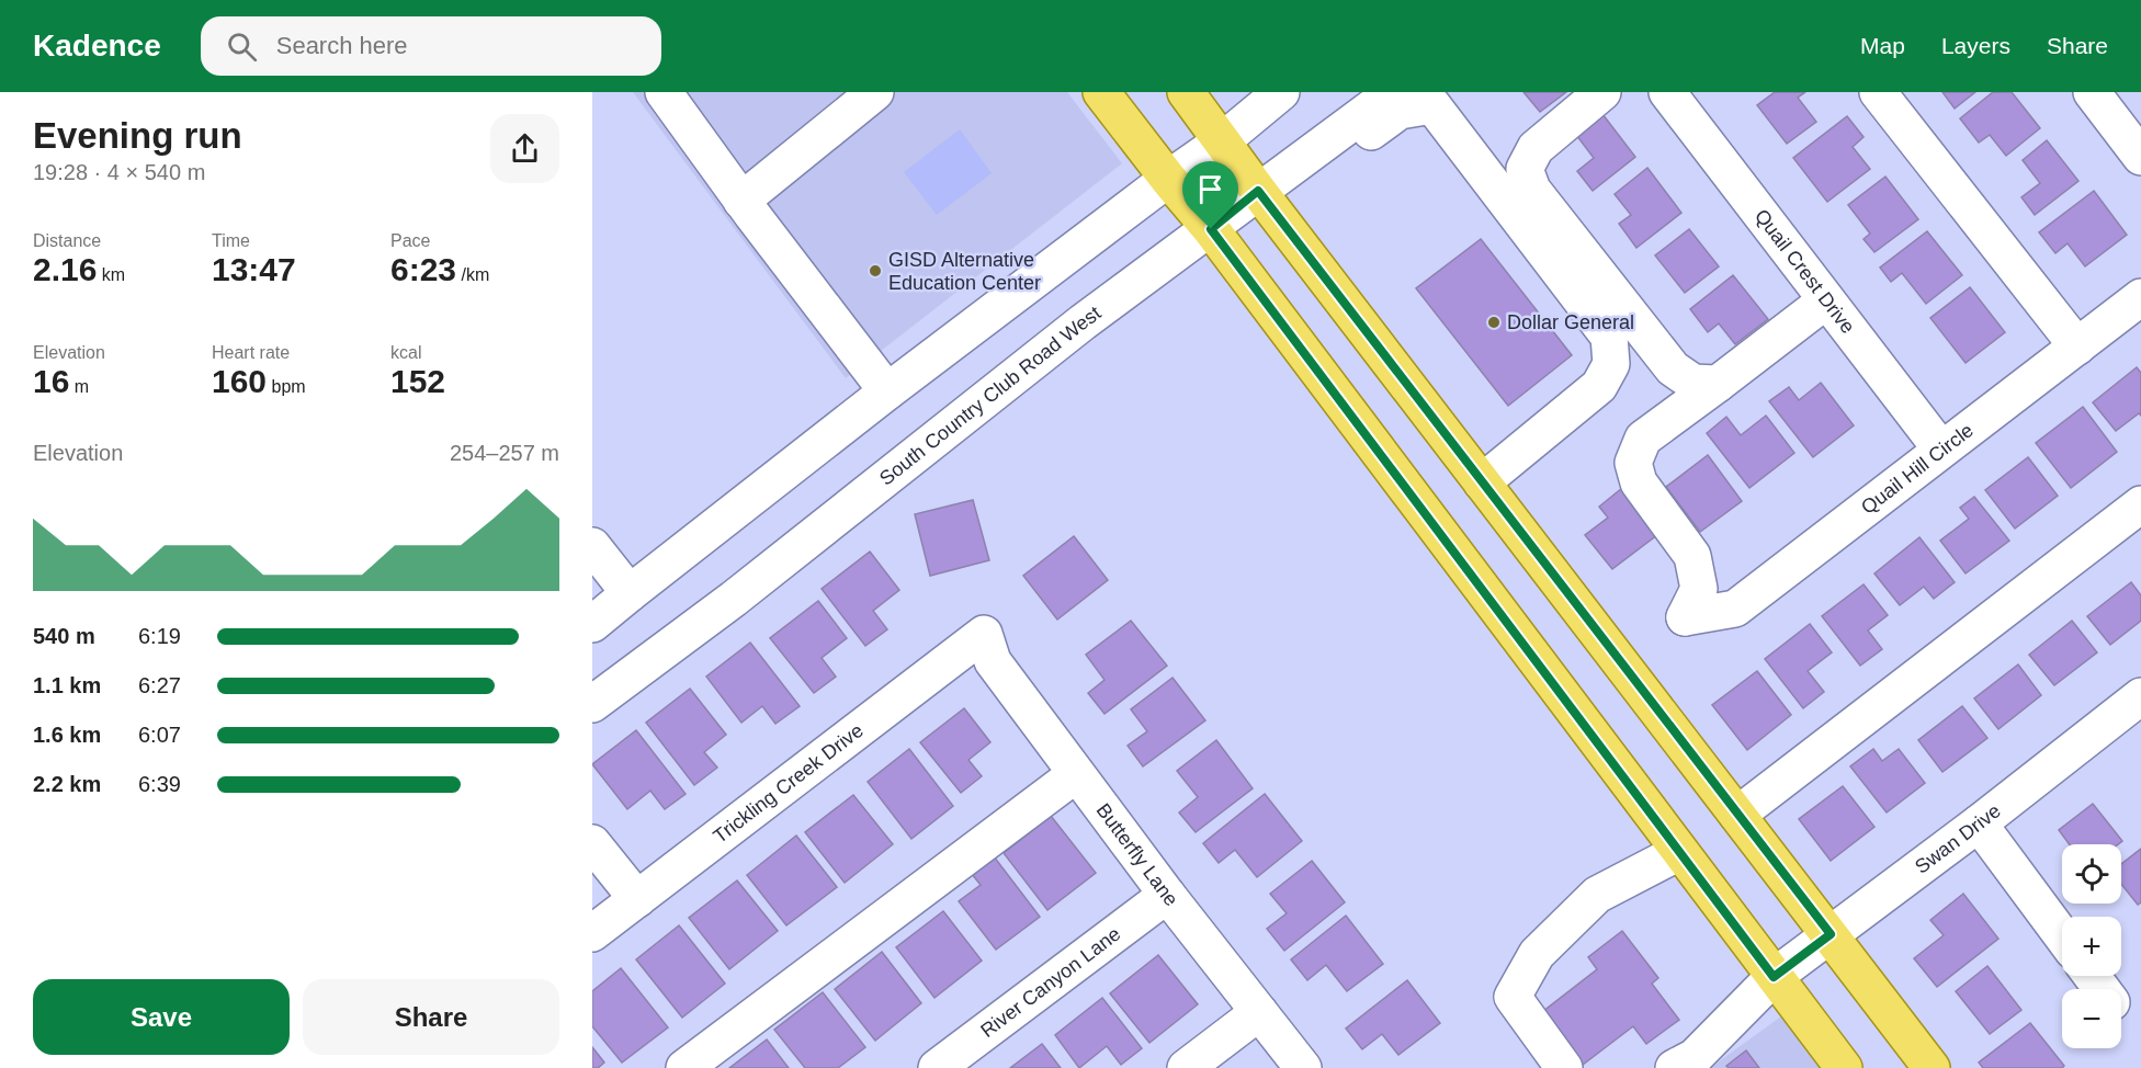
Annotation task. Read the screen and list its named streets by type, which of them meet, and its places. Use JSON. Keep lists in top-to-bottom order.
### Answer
{
  "streets": {
    "street": [
      "Quail Crest Drive",
      "South Country Club Road West",
      "Quail Hill Circle",
      "Trickling Creek Drive",
      "Swan Drive",
      "Butterfly Lane",
      "River Canyon Lane"
    ]
  },
  "crossings": [
    ["Quail Crest Drive", "Quail Hill Circle"],
    ["Trickling Creek Drive", "Butterfly Lane"],
    ["Butterfly Lane", "River Canyon Lane"]
  ],
  "places": ["GISD Alternative Education Center", "Dollar General"],
  "page": {
    "header": "Kadence",
    "search": "Search here",
    "nav": ["Map", "Layers", "Share"],
    "heading": ["Evening run", "19:28 · 4 × 540 m"],
    "stats": [
      ["Distance", "2.16 km"],
      ["Time", "13:47"],
      ["Pace", "6:23 /km"],
      ["Elevation", "16 m"],
      ["Heart rate", "160 bpm"],
      ["kcal", "152"]
    ],
    "chart": ["Elevation", "254–257 m"],
    "list": [
      {
        "name": "540 m",
        "note": "6:19"
      },
      {
        "name": "1.1 km",
        "note": "6:27"
      },
      {
        "name": "1.6 km",
        "note": "6:07"
      },
      {
        "name": "2.2 km",
        "note": "6:39"
      }
    ],
    "map_buttons": ["+", "−"],
    "buttons": ["Save", "Share"]
  }
}
